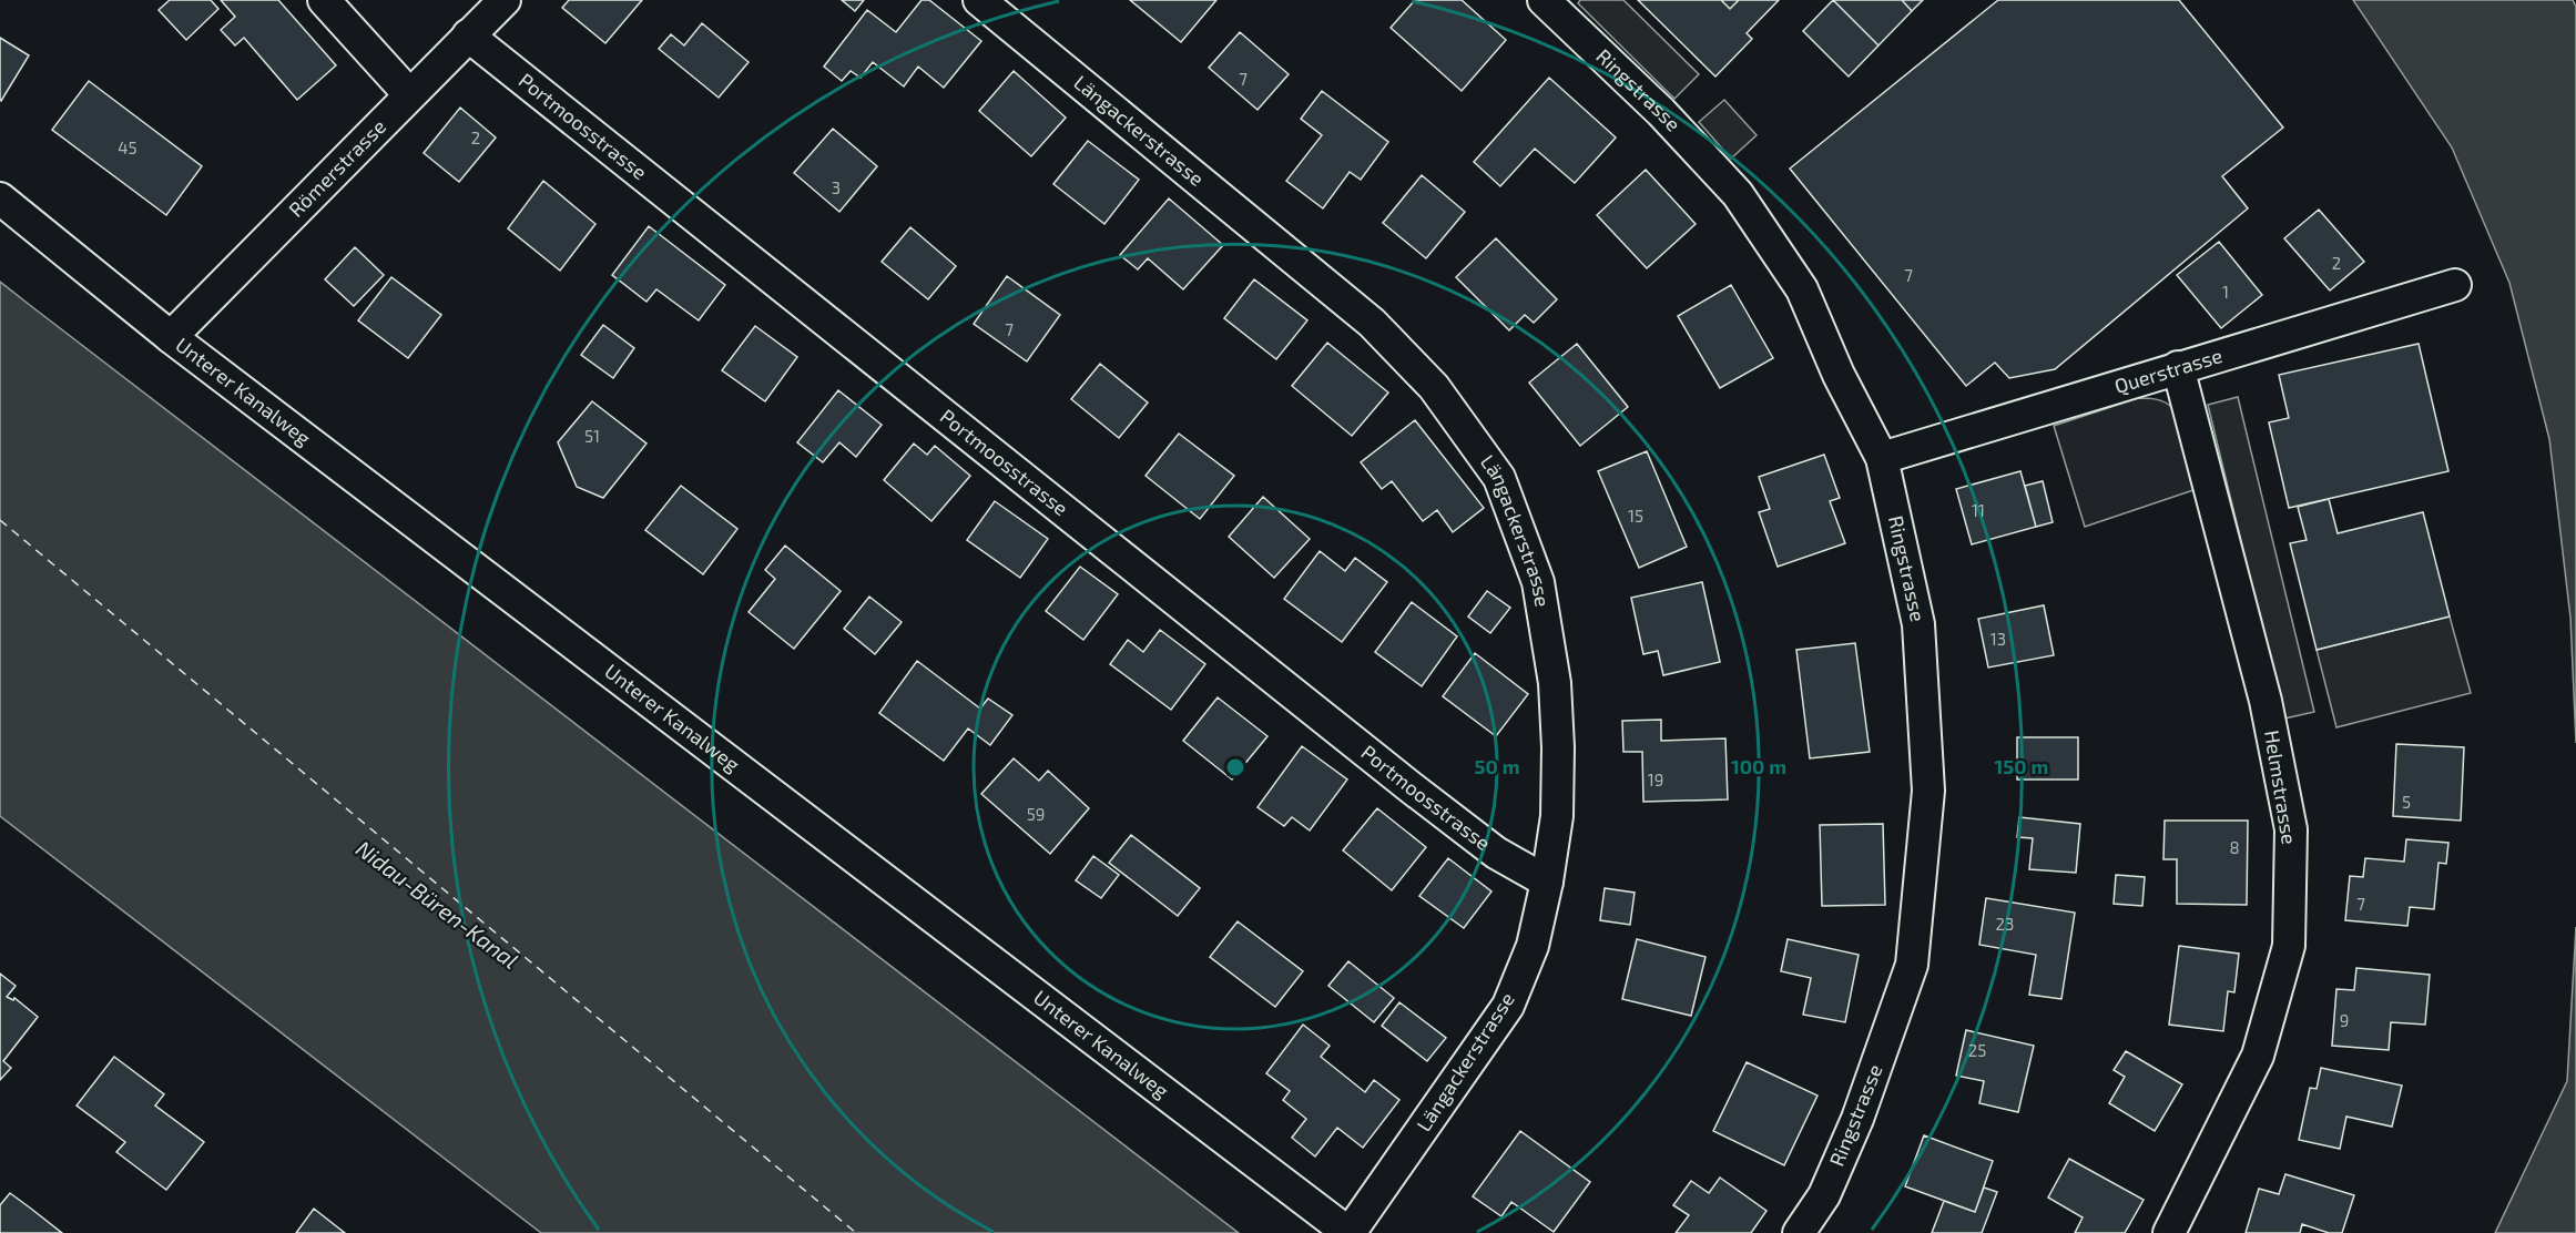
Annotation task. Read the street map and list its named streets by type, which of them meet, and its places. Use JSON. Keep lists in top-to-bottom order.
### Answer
{
  "streets": {
    "street": [
      "Ringstrasse",
      "Portmoosstrasse",
      "Längackerstrasse",
      "Römerstrasse",
      "Querstrasse",
      "Unterer Kanalweg",
      "Helmstrasse"
    ]
  },
  "crossings": [
    ["Ringstrasse", "Querstrasse"],
    ["Portmoosstrasse", "Längackerstrasse"],
    ["Portmoosstrasse", "Römerstrasse"],
    ["Längackerstrasse", "Unterer Kanalweg"],
    ["Römerstrasse", "Unterer Kanalweg"],
    ["Querstrasse", "Helmstrasse"]
  ],
  "water": ["Nidau-Büren-Kanal"],
  "house_numbers": [
    "7",
    "2",
    "45",
    "3",
    "2",
    "7",
    "1",
    "7",
    "51",
    "11",
    "15",
    "13",
    "19",
    "5",
    "59",
    "8",
    "7",
    "23",
    "9",
    "25"
  ],
  "rings": ["50 m", "100 m", "150 m"]
}
